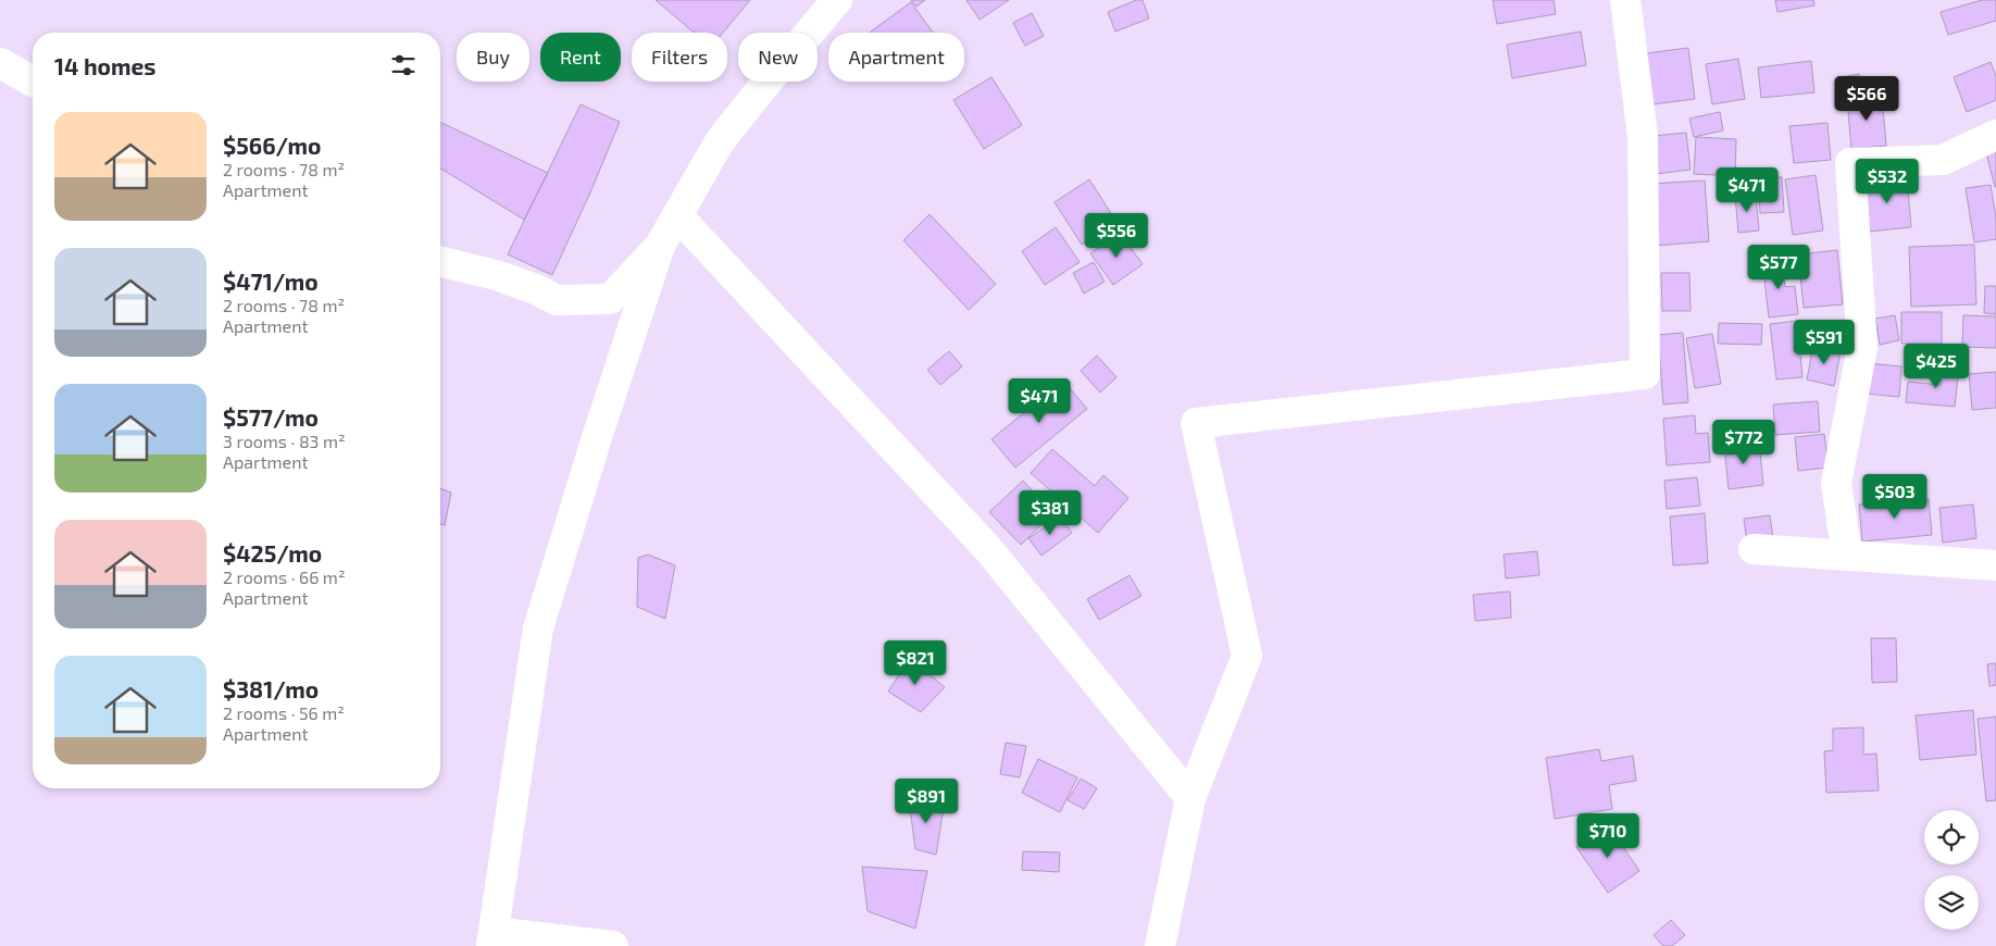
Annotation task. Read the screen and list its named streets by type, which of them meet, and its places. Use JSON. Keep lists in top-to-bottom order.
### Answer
{
  "page": {
    "chip": [
      "Buy",
      "Rent",
      "Filters",
      "New",
      "Apartment"
    ],
    "heading": "14 homes",
    "price": [
      "$566",
      "$532",
      "$471",
      "$556",
      "$577",
      "$591",
      "$425",
      "$471",
      "$772",
      "$503",
      "$381",
      "$821",
      "$891",
      "$710"
    ],
    "list": [
      {
        "name": "$566/mo",
        "note": "2 rooms · 78 m² · Apartment"
      },
      {
        "name": "$471/mo",
        "note": "2 rooms · 78 m² · Apartment"
      },
      {
        "name": "$577/mo",
        "note": "3 rooms · 83 m² · Apartment"
      },
      {
        "name": "$425/mo",
        "note": "2 rooms · 66 m² · Apartment"
      },
      {
        "name": "$381/mo",
        "note": "2 rooms · 56 m² · Apartment"
      }
    ]
  }
}
